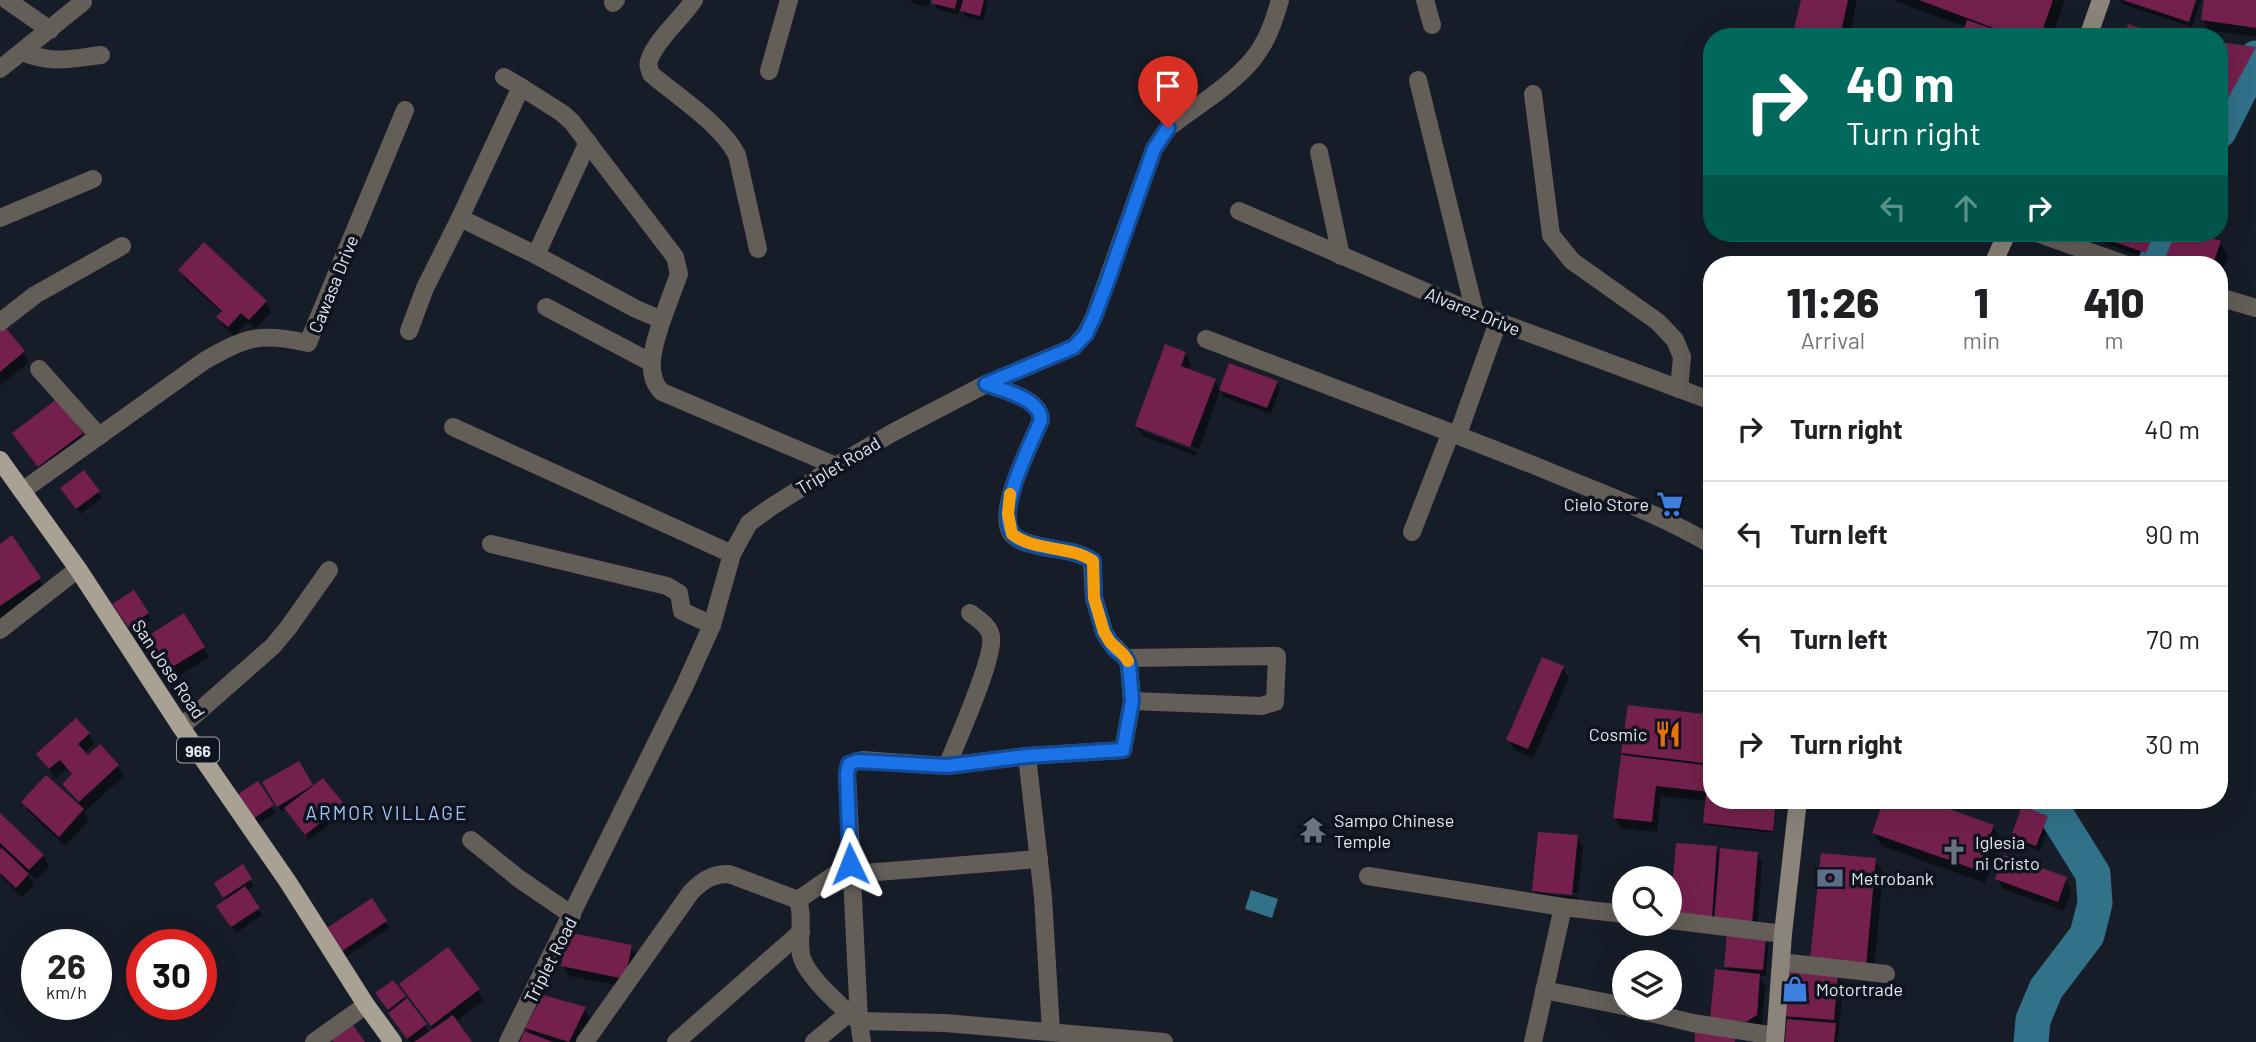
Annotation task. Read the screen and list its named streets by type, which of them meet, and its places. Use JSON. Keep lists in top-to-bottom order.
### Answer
{
  "streets": {
    "main road": ["San Jose Road", "966"],
    "street": ["Cawasa Drive", "Alvarez Drive", "Triplet Road"]
  },
  "crossings": [
    ["Cawasa Drive", "San Jose Road"]
  ],
  "districts": ["ARMOR VILLAGE"],
  "places": {
    "supermarket": ["Cielo Store"],
    "restaurant": ["Cosmic"],
    "temple": ["Sampo Chinese Temple"],
    "church": ["Iglesia ni Cristo"],
    "bank": ["Metrobank"],
    "shop": ["Motortrade"]
  },
  "page": {
    "turn": ["40 m", "Turn right"],
    "eta": [
      "11:26",
      "Arrival",
      "1",
      "min",
      "410",
      "m"
    ],
    "list": [
      {
        "name": "Turn right",
        "value": "40 m"
      },
      {
        "name": "Turn left",
        "value": "90 m"
      },
      {
        "name": "Turn left",
        "value": "70 m"
      },
      {
        "name": "Turn right",
        "value": "30 m"
      }
    ],
    "speed": "26 km/h",
    "limit": "30"
  }
}
